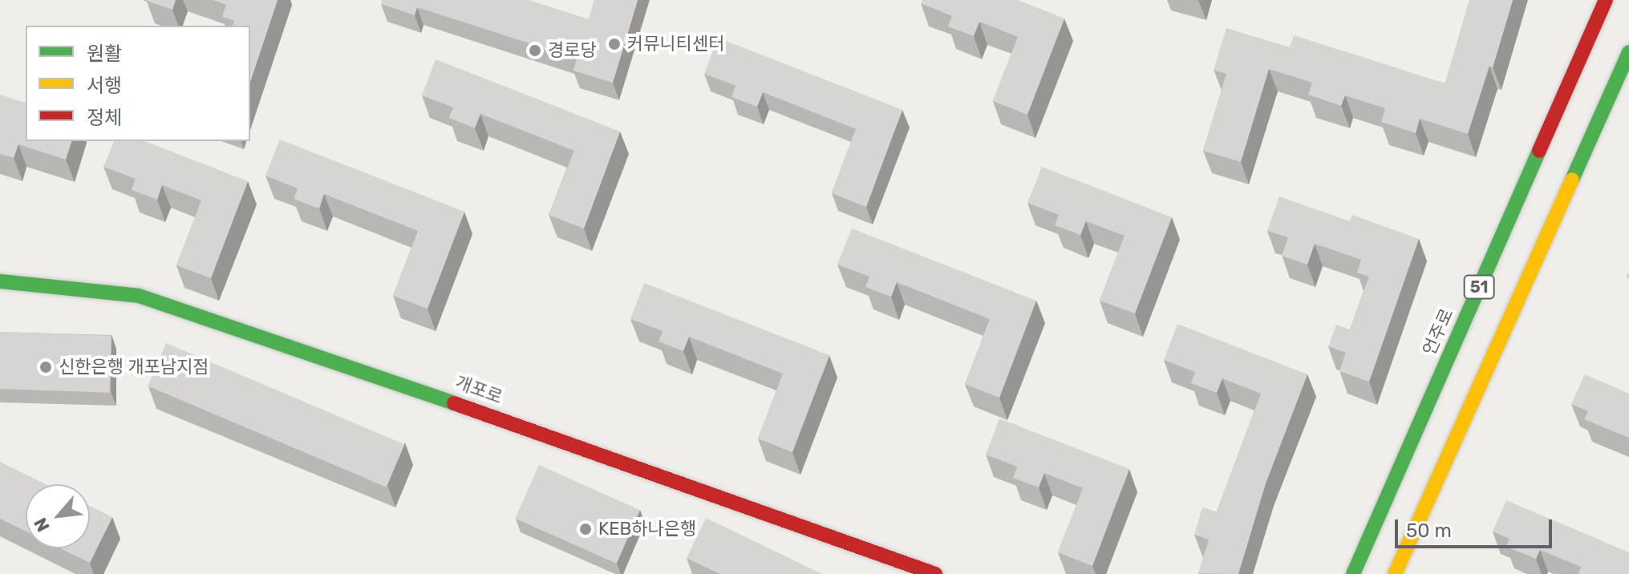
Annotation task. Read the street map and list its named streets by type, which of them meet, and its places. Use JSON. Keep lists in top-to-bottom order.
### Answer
{
  "streets": {
    "main road": ["51", "언주로", "개포로"]
  },
  "places": [
    "커뮤니티센터",
    "경로당",
    "신한은행 개포남지점",
    "KEB하나은행"
  ],
  "legend": ["원활", "서행", "정체"],
  "scale_bar": "50 m",
  "north": "bottom left"
}
